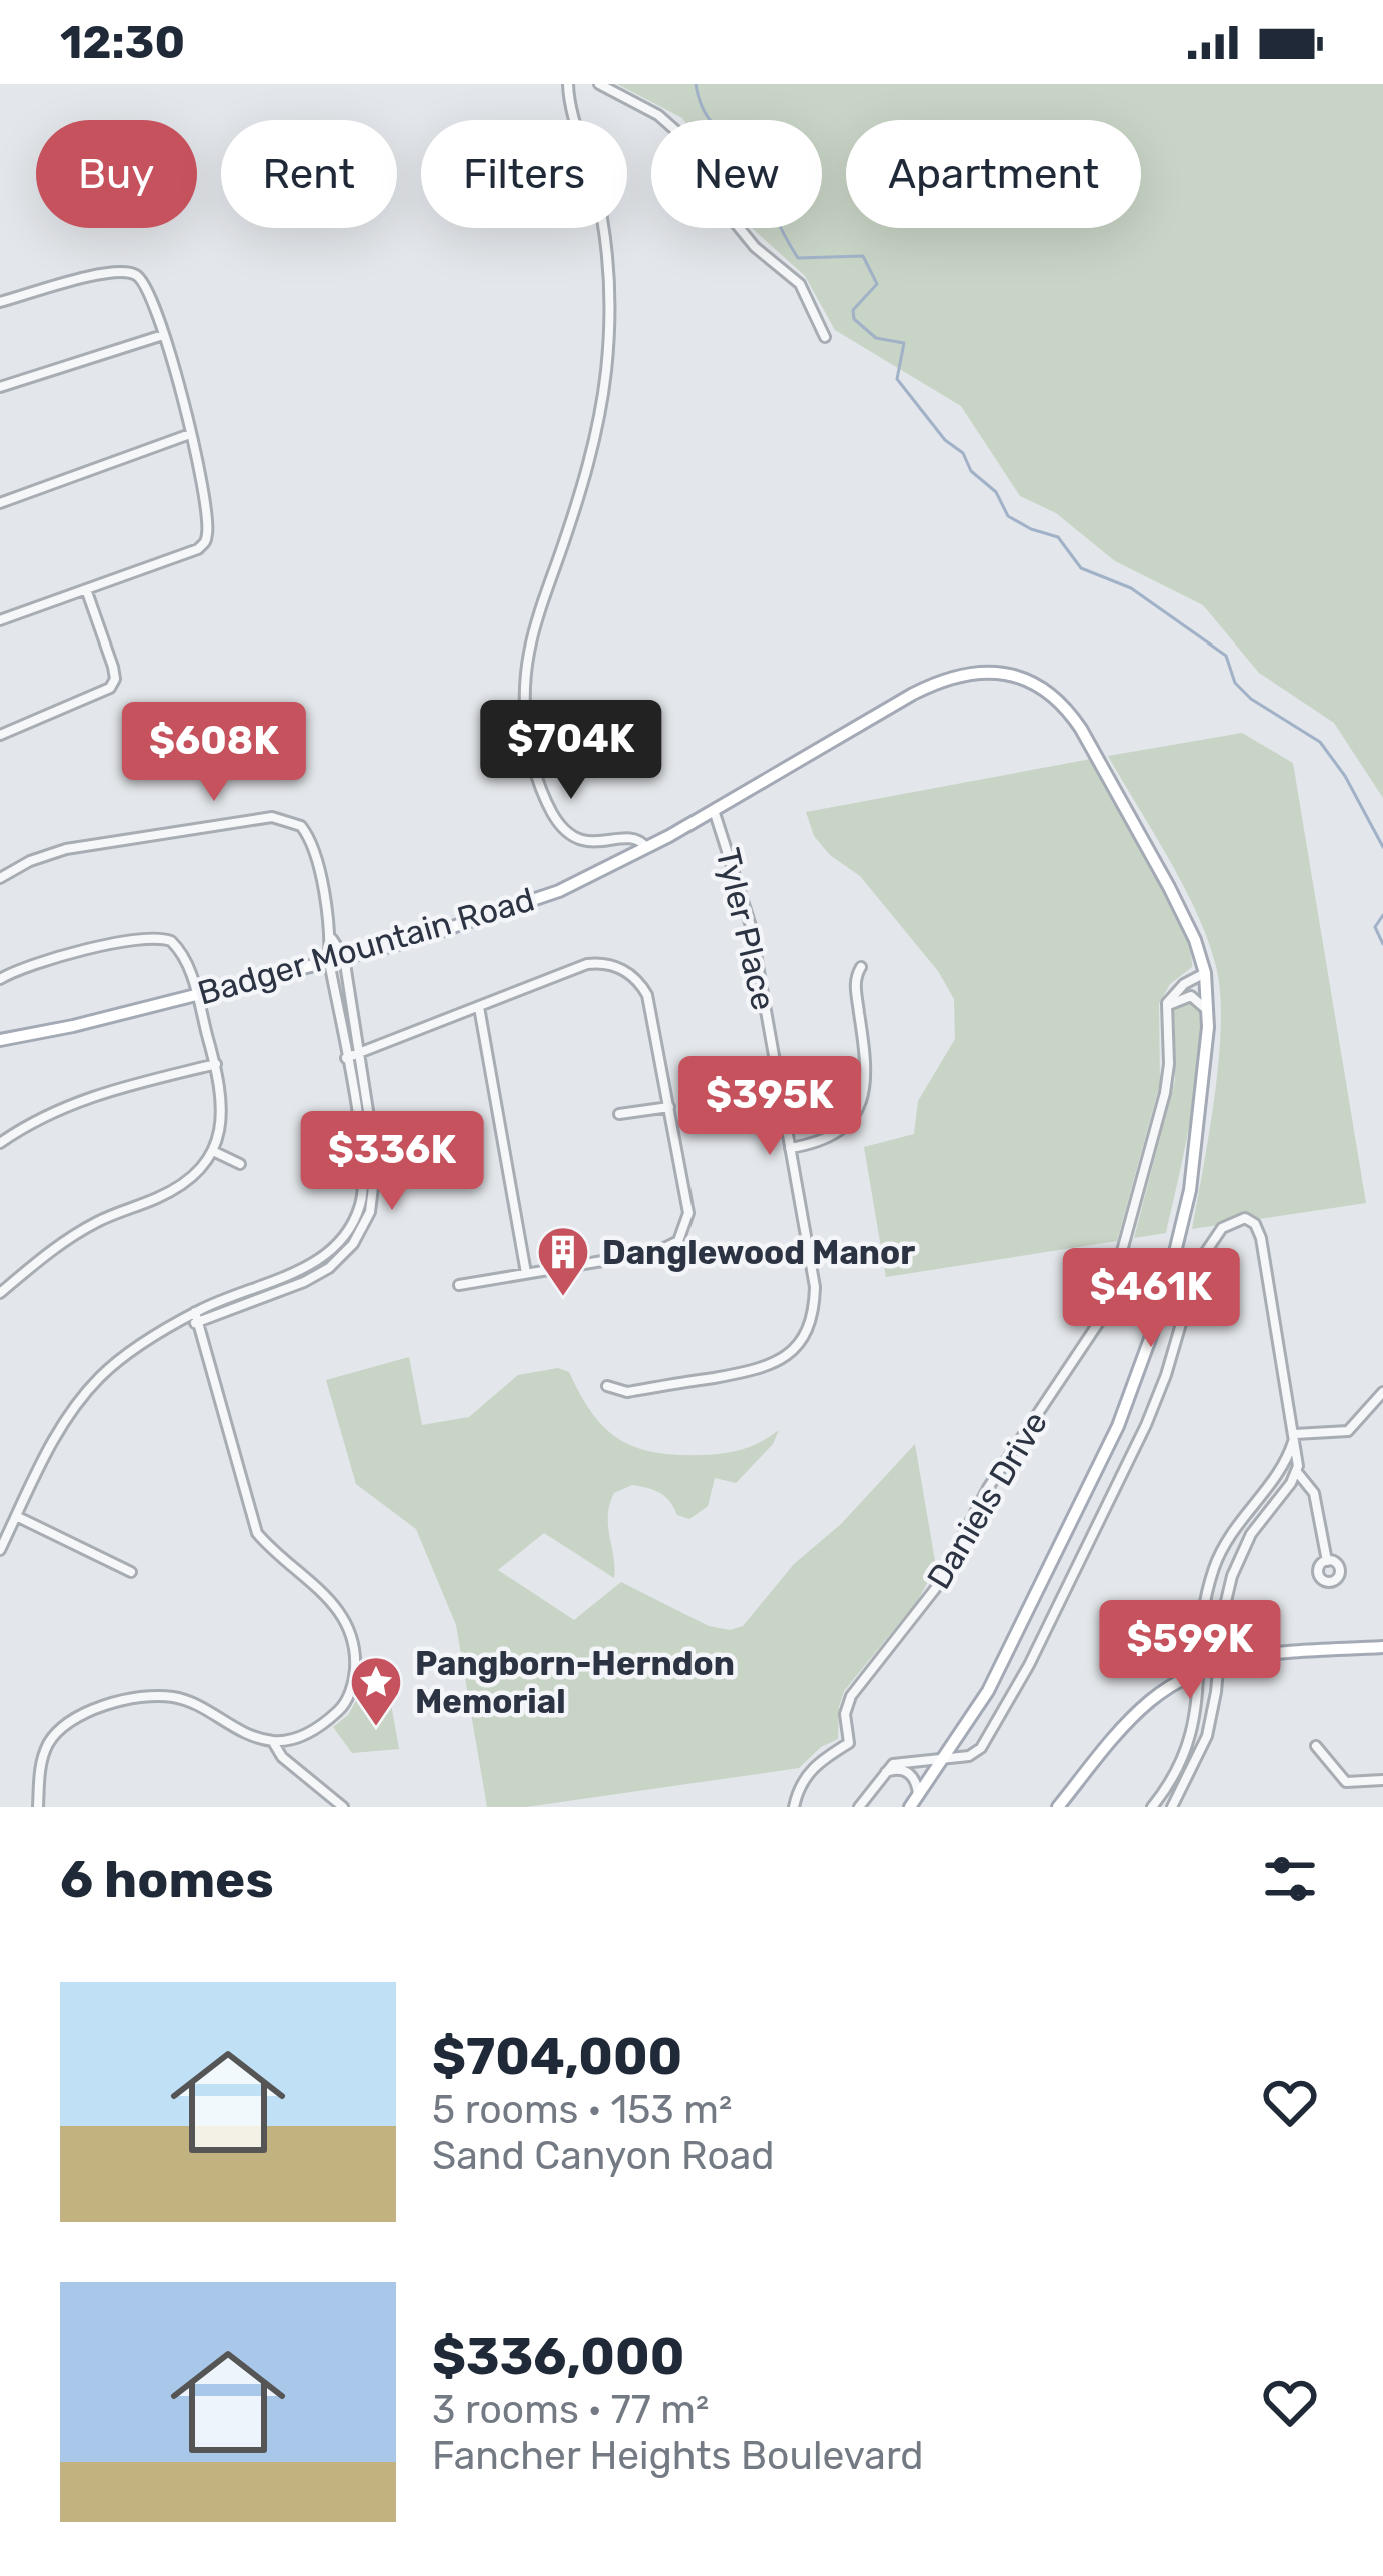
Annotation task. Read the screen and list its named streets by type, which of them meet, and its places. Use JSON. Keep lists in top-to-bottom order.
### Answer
{
  "streets": {
    "main road": ["Badger Mountain Road"],
    "street": ["Tyler Place", "Daniels Drive"]
  },
  "crossings": [
    ["Tyler Place", "Badger Mountain Road"]
  ],
  "places": {
    "building": ["Danglewood Manor"],
    "place": ["Pangborn-Herndon Memorial"]
  },
  "page": {
    "status": "12:30",
    "chip": [
      "Buy",
      "Rent",
      "Filters",
      "New",
      "Apartment"
    ],
    "price": [
      "$704K",
      "$608K",
      "$395K",
      "$336K",
      "$461K",
      "$599K"
    ],
    "heading": "6 homes",
    "list": [
      {
        "name": "$704,000",
        "note": "5 rooms · 153 m² · Sand Canyon Road"
      },
      {
        "name": "$336,000",
        "note": "3 rooms · 77 m² · Fancher Heights Boulevard"
      }
    ]
  }
}
